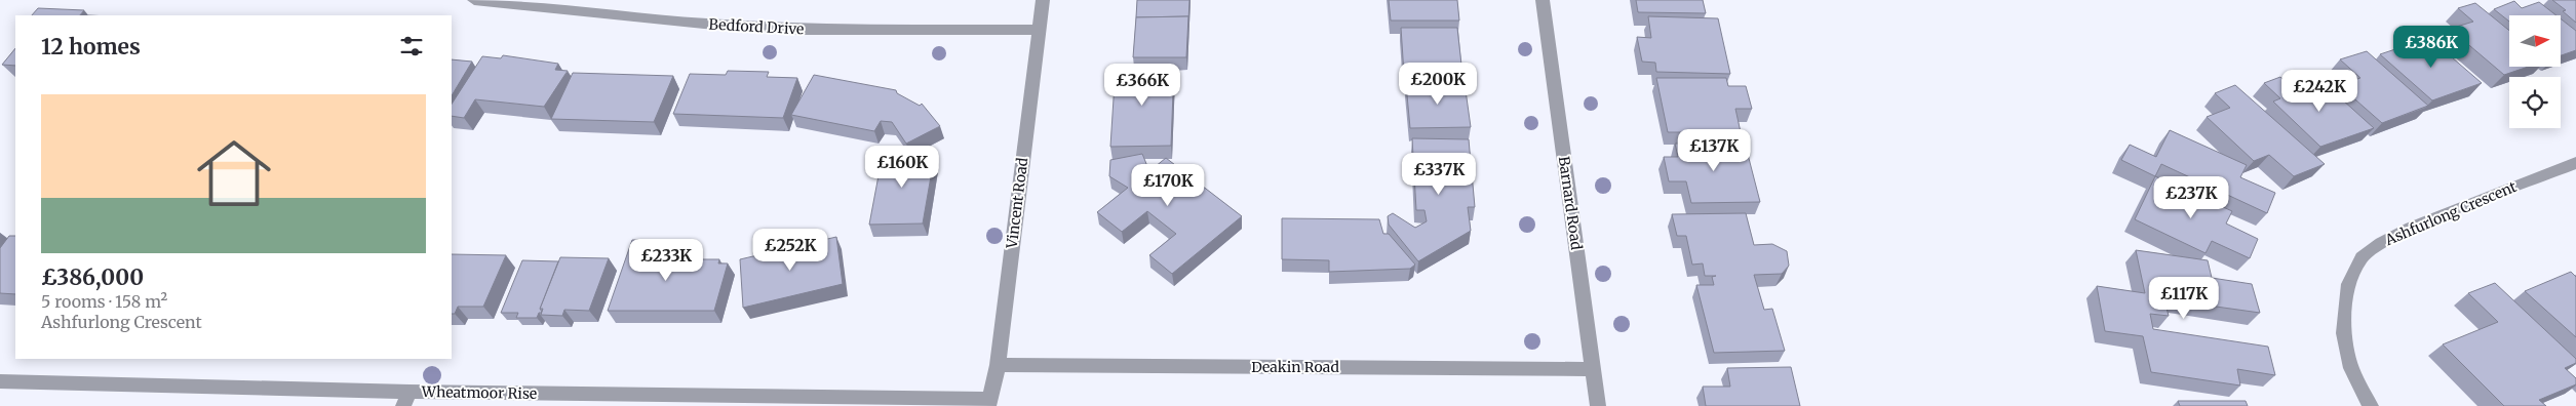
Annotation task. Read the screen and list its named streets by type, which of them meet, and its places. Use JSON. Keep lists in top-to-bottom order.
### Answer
{
  "streets": {
    "street": [
      "Bedford Drive",
      "Vincent Road",
      "Barnard Road",
      "Ashfurlong Crescent",
      "Deakin Road",
      "Wheatmoor Rise"
    ]
  },
  "crossings": [
    ["Bedford Drive", "Vincent Road"],
    ["Vincent Road", "Deakin Road"],
    ["Vincent Road", "Wheatmoor Rise"],
    ["Barnard Road", "Deakin Road"]
  ],
  "north": "right",
  "page": {
    "heading": "12 homes",
    "price": [
      "£386K",
      "£200K",
      "£366K",
      "£242K",
      "£137K",
      "£160K",
      "£337K",
      "£170K",
      "£237K",
      "£252K",
      "£233K",
      "£117K"
    ],
    "list": [
      {
        "name": "£386,000",
        "note": "5 rooms · 158 m² · Ashfurlong Crescent"
      }
    ]
  }
}
